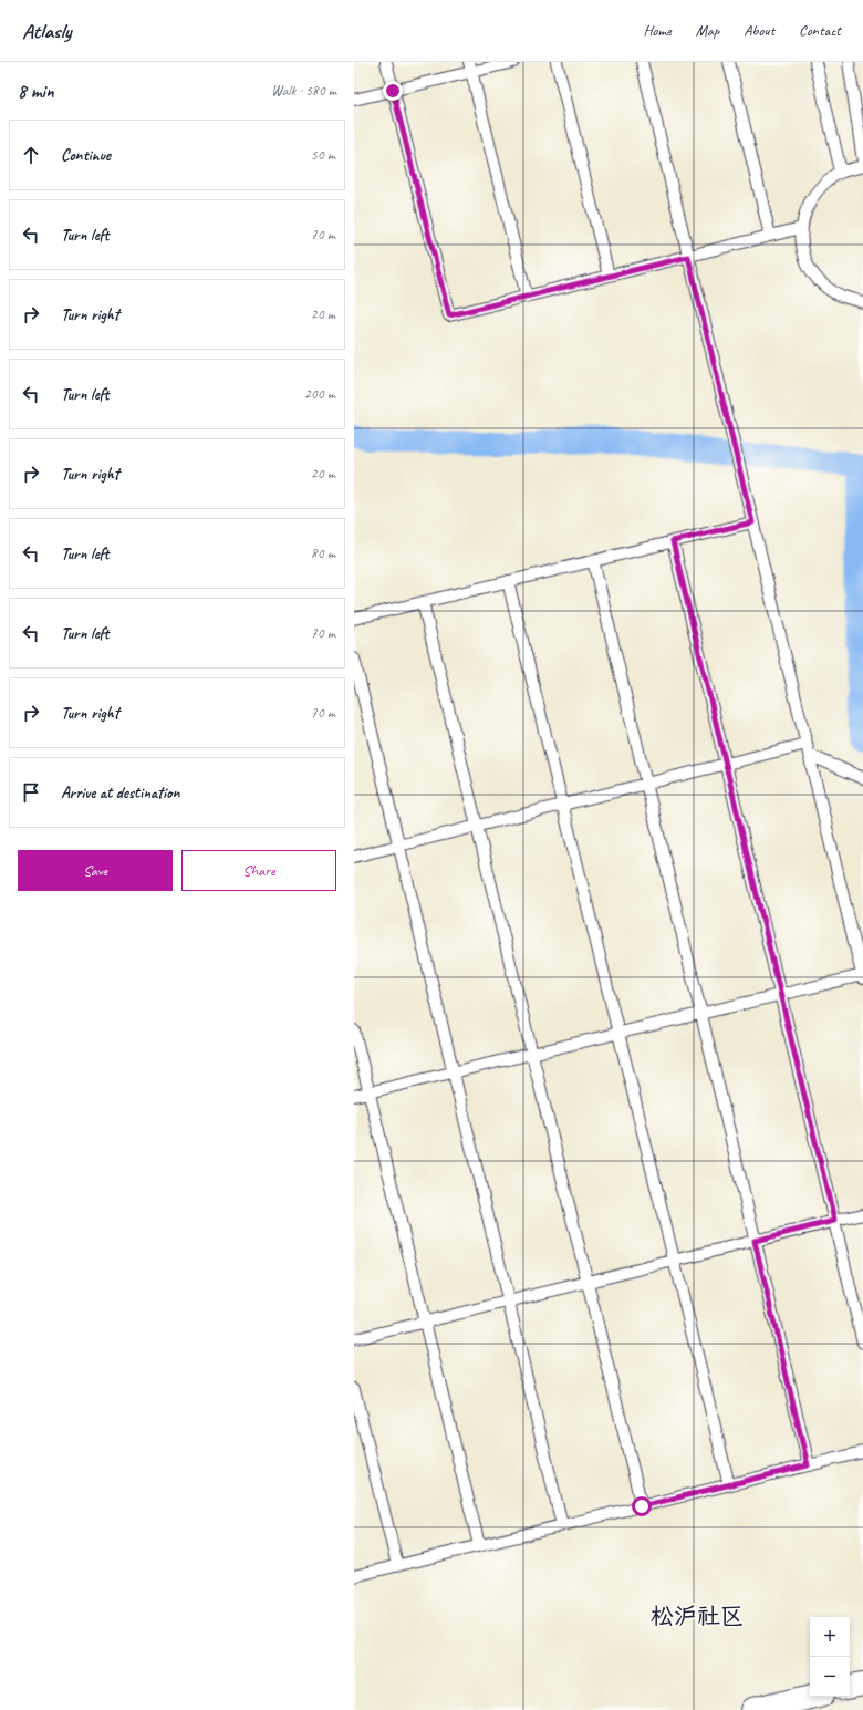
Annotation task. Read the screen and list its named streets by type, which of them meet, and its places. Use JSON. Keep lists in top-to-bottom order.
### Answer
{
  "districts": ["松沪社区"],
  "page": {
    "header": "Atlasly",
    "nav": [
      "Home",
      "Map",
      "About",
      "Contact"
    ],
    "heading": ["8 min", "Walk · 580 m"],
    "list": [
      ["Continue", "50 m"],
      ["Turn left", "70 m"],
      ["Turn right", "20 m"],
      ["Turn left", "200 m"],
      ["Turn right", "20 m"],
      ["Turn left", "80 m"],
      ["Turn left", "70 m"],
      ["Turn right", "70 m"],
      "Arrive at destination"
    ],
    "buttons": ["Save", "Share"],
    "map_buttons": ["+", "−"]
  }
}
